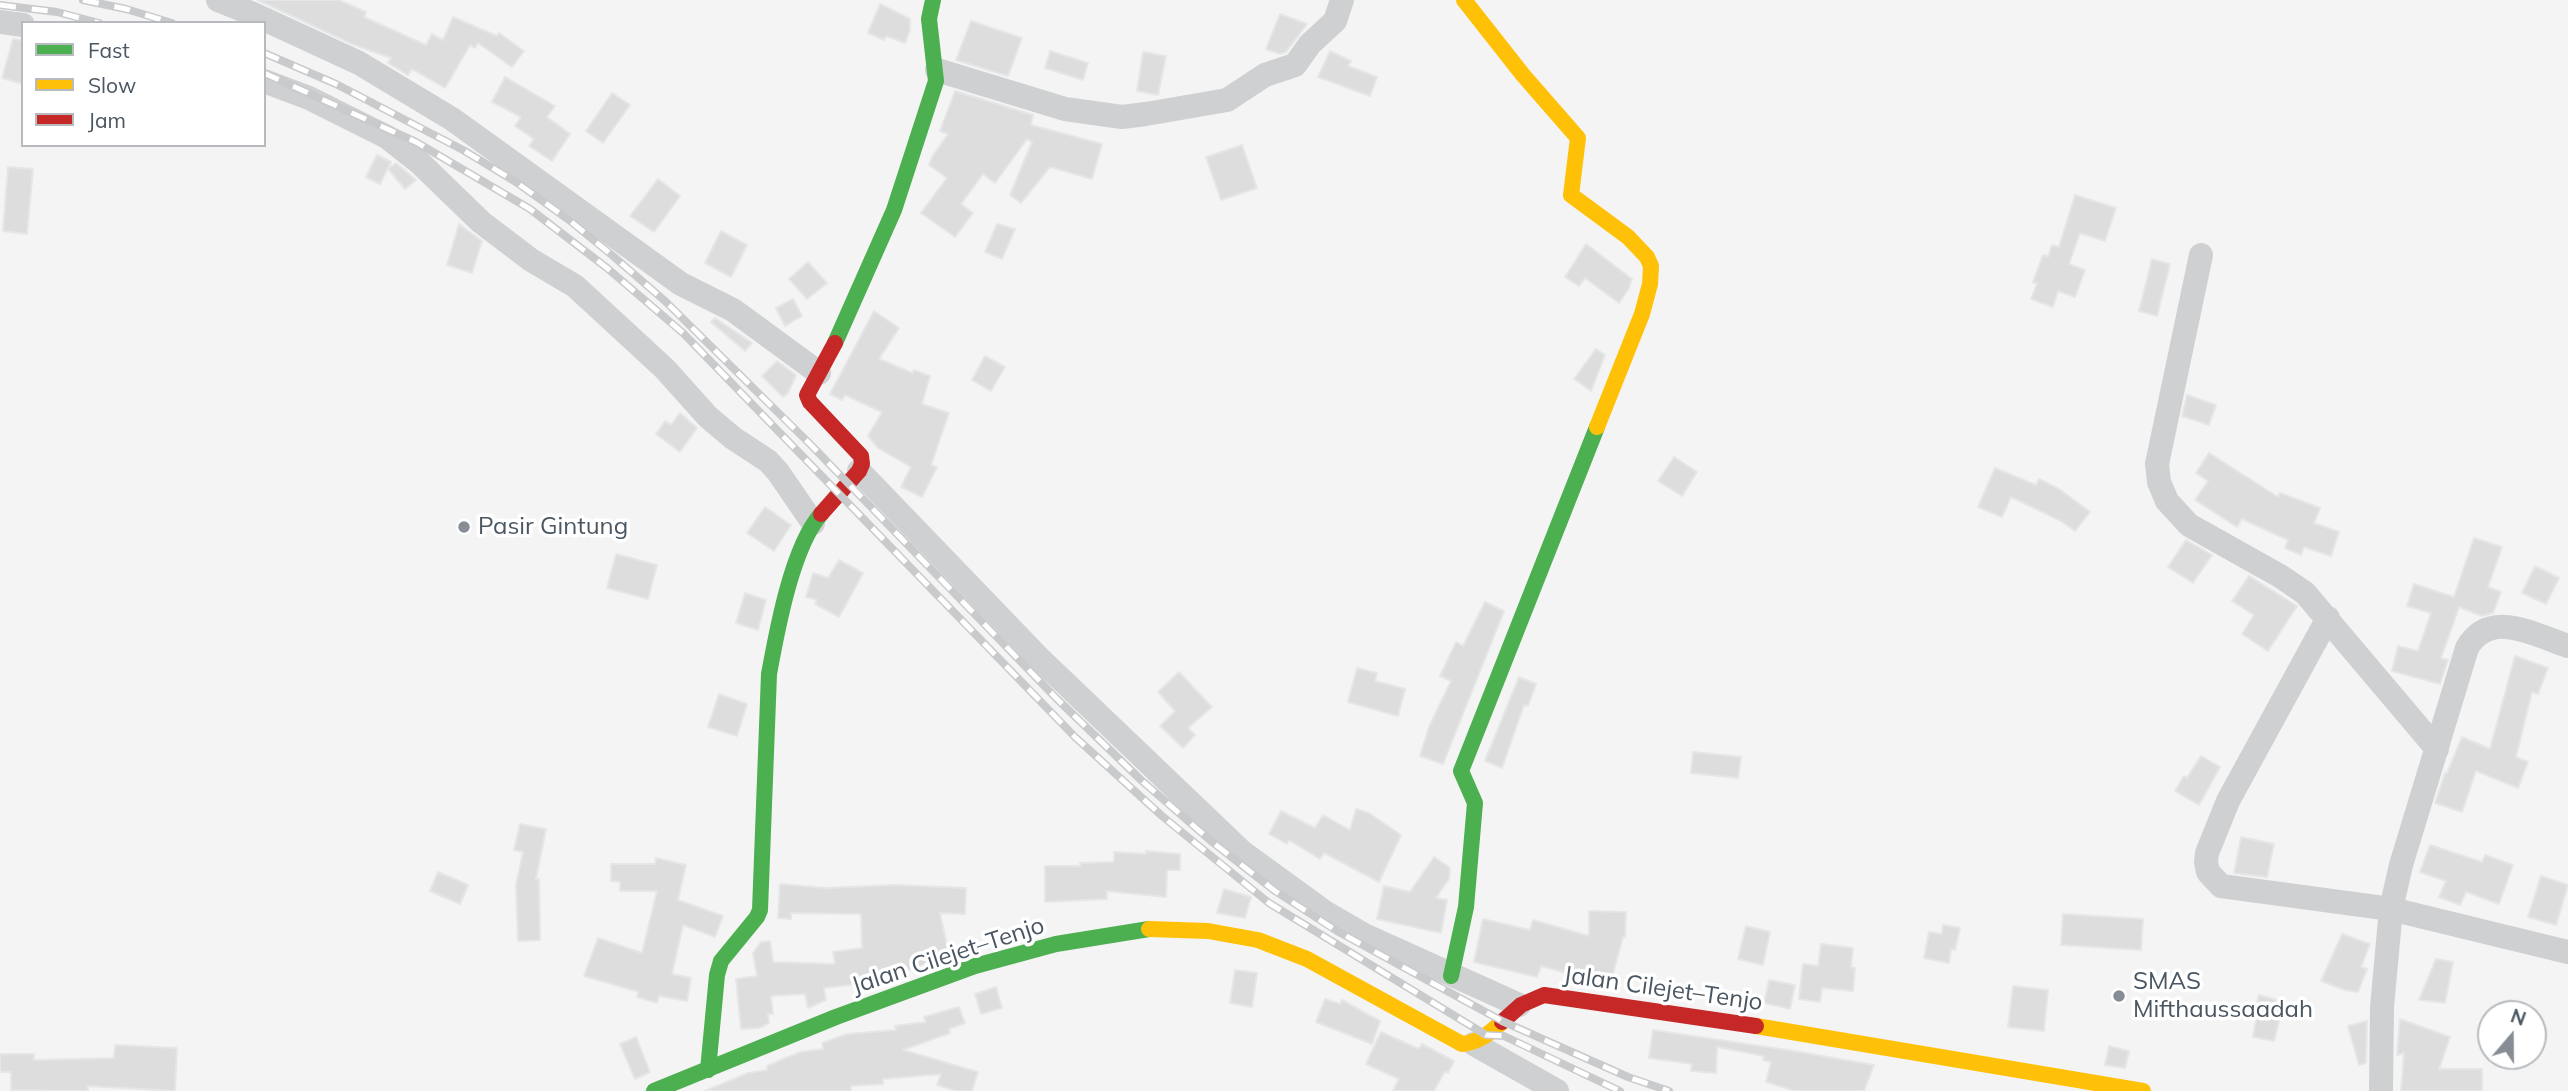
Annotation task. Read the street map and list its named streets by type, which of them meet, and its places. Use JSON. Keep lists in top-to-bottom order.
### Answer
{
  "streets": {
    "street": ["Jalan Cilejet–Tenjo"]
  },
  "places": ["Pasir Gintung", "SMAS Mifthaussaadah"],
  "legend": ["Fast", "Slow", "Jam"],
  "north": "top"
}
